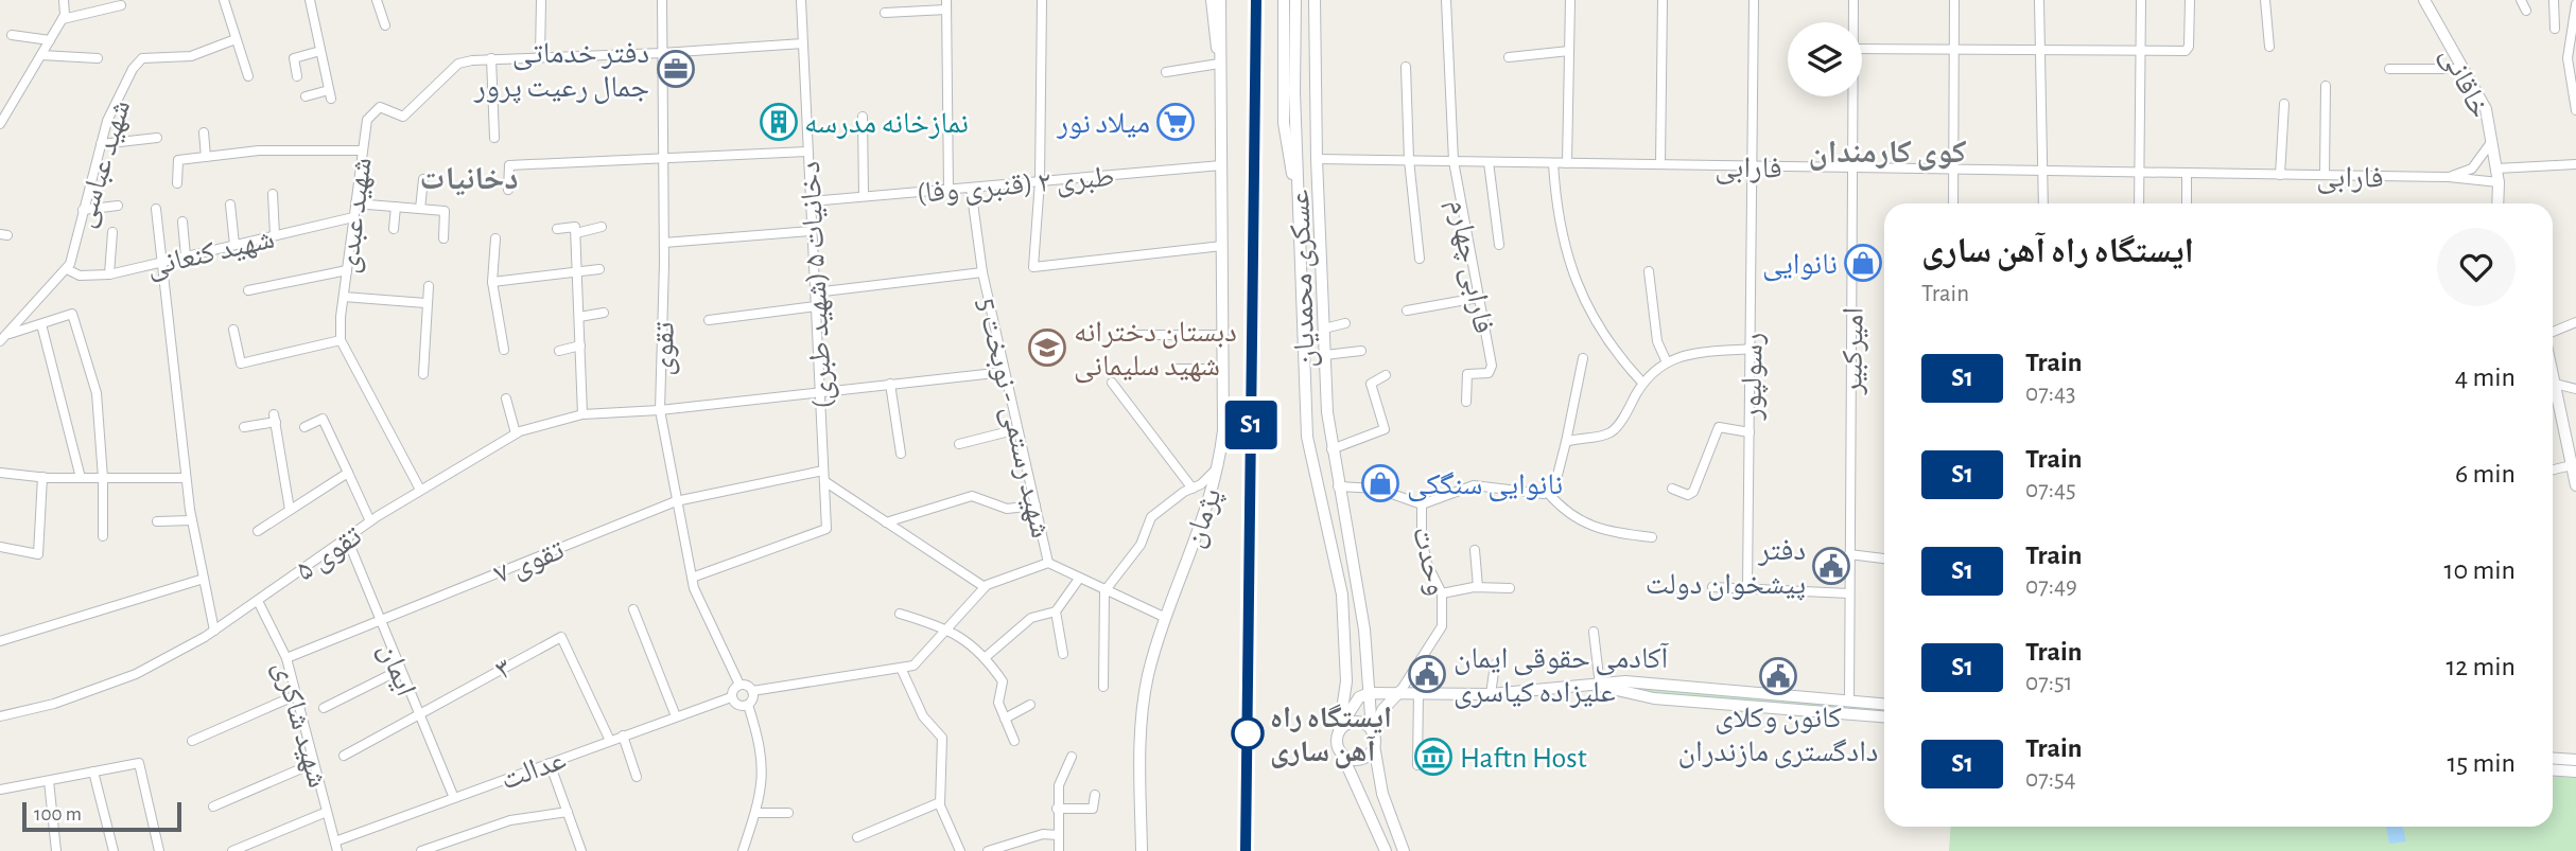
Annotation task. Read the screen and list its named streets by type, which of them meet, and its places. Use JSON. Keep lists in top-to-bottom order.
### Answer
{
  "streets": {
    "main road": ["خاقانی", "عسکری محمدیان", "پژمان"],
    "street": [
      "شهید عباسی",
      "فارابی",
      "طبری ۲ (قنبری وفا)",
      "شهید عبدی",
      "شهید کنعانی",
      "فارابی چهارم",
      "دخانیات ۵ (شهید طبری)",
      "تقوی",
      "امیرکبیر",
      "رسولپور",
      "شهید رستمی - نوبخت 5",
      "تقوی ۵",
      "تقوی ۷",
      "وحدت",
      "۳",
      "ایمان",
      "شهید شاکری",
      "عدالت"
    ]
  },
  "crossings": [
    ["خاقانی", "فارابی"],
    ["شهید عباسی", "شهید کنعانی"],
    ["فارابی", "فارابی چهارم"],
    ["فارابی", "عسکری محمدیان"],
    ["فارابی", "امیرکبیر"],
    ["فارابی", "رسولپور"],
    ["طبری ۲ (قنبری وفا)", "دخانیات ۵ (شهید طبری)"],
    ["طبری ۲ (قنبری وفا)", "شهید رستمی - نوبخت 5"],
    ["طبری ۲ (قنبری وفا)", "پژمان"],
    ["شهید عبدی", "شهید کنعانی"],
    ["شهید عبدی", "دخانیات ۵ (شهید طبری)"],
    ["شهید عبدی", "تقوی"],
    ["عسکری محمدیان", "وحدت"],
    ["دخانیات ۵ (شهید طبری)", "تقوی"],
    ["دخانیات ۵ (شهید طبری)", "تقوی ۵"],
    ["دخانیات ۵ (شهید طبری)", "تقوی ۷"],
    ["تقوی", "تقوی ۵"],
    ["تقوی", "تقوی ۷"],
    ["شهید رستمی - نوبخت 5", "تقوی ۵"],
    ["تقوی ۵", "ایمان"],
    ["تقوی ۵", "شهید شاکری"],
    ["تقوی ۷", "ایمان"],
    ["تقوی ۷", "شهید شاکری"],
    ["۳", "ایمان"],
    ["۳", "عدالت"],
    ["ایمان", "عدالت"],
    ["شهید شاکری", "عدالت"]
  ],
  "districts": ["کوی کارمندان", "دخانیات"],
  "places": {
    "office": ["دفتر خدماتی جمال رعیت پرور"],
    "building": ["نمازخانه مدرسه"],
    "supermarket": ["میلاد نور"],
    "shop": ["نانوایی", "نانوایی سنگکی"],
    "school or university": ["دبستان دخترانه شهید سلیمانی"],
    "public building": ["دفتر پیشخوان دولت", "آکادمی حقوقی ایمان علیزاده کیاسری", "کانون وکلای دادگستری مازندران"],
    "other": ["ایستگاه راه آهن ساری"],
    "museum": ["Haftn Host"]
  },
  "scale_bar": "100 m",
  "page": {
    "on_map": "S1",
    "heading": ["ایستگاه راه آهن ساری", "Train"],
    "list": [
      {
        "mark": "S1",
        "name": "Train",
        "note": "07:43",
        "value": "4 min"
      },
      {
        "mark": "S1",
        "name": "Train",
        "note": "07:45",
        "value": "6 min"
      },
      {
        "mark": "S1",
        "name": "Train",
        "note": "07:49",
        "value": "10 min"
      },
      {
        "mark": "S1",
        "name": "Train",
        "note": "07:51",
        "value": "12 min"
      },
      {
        "mark": "S1",
        "name": "Train",
        "note": "07:54",
        "value": "15 min"
      }
    ],
    "scale": "100 m"
  }
}
